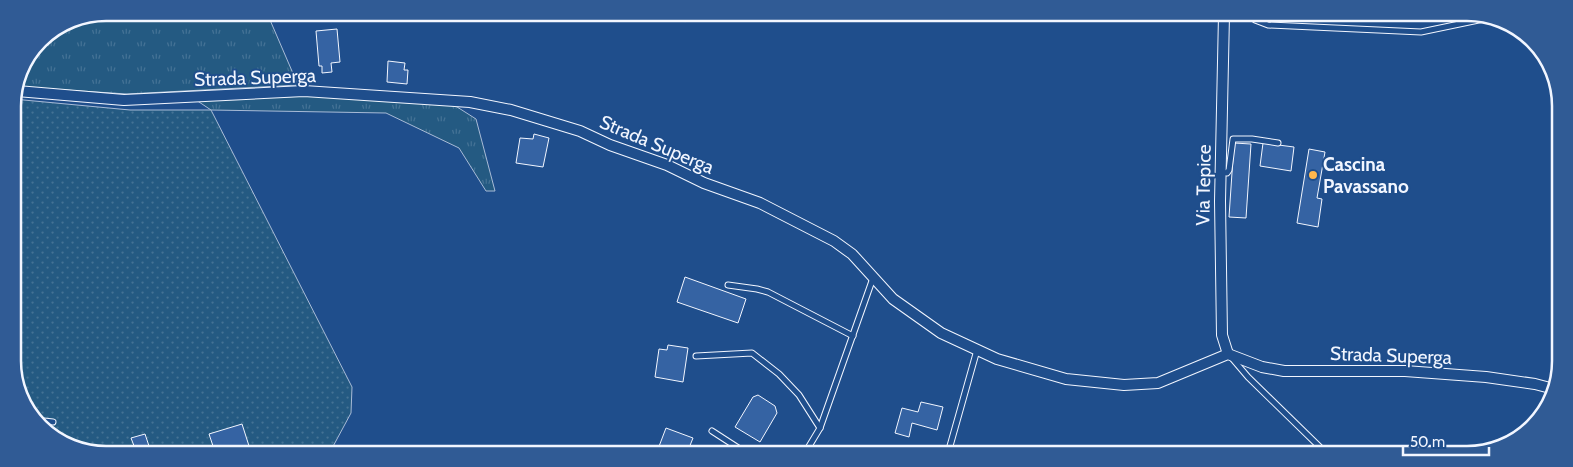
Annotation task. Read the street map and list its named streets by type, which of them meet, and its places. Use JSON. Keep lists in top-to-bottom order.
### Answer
{
  "streets": {
    "street": ["Strada Superga", "Via Tepice"]
  },
  "crossings": [
    ["Strada Superga", "Via Tepice"]
  ],
  "places": ["Cascina Pavassano"],
  "scale_bar": "50 m"
}
